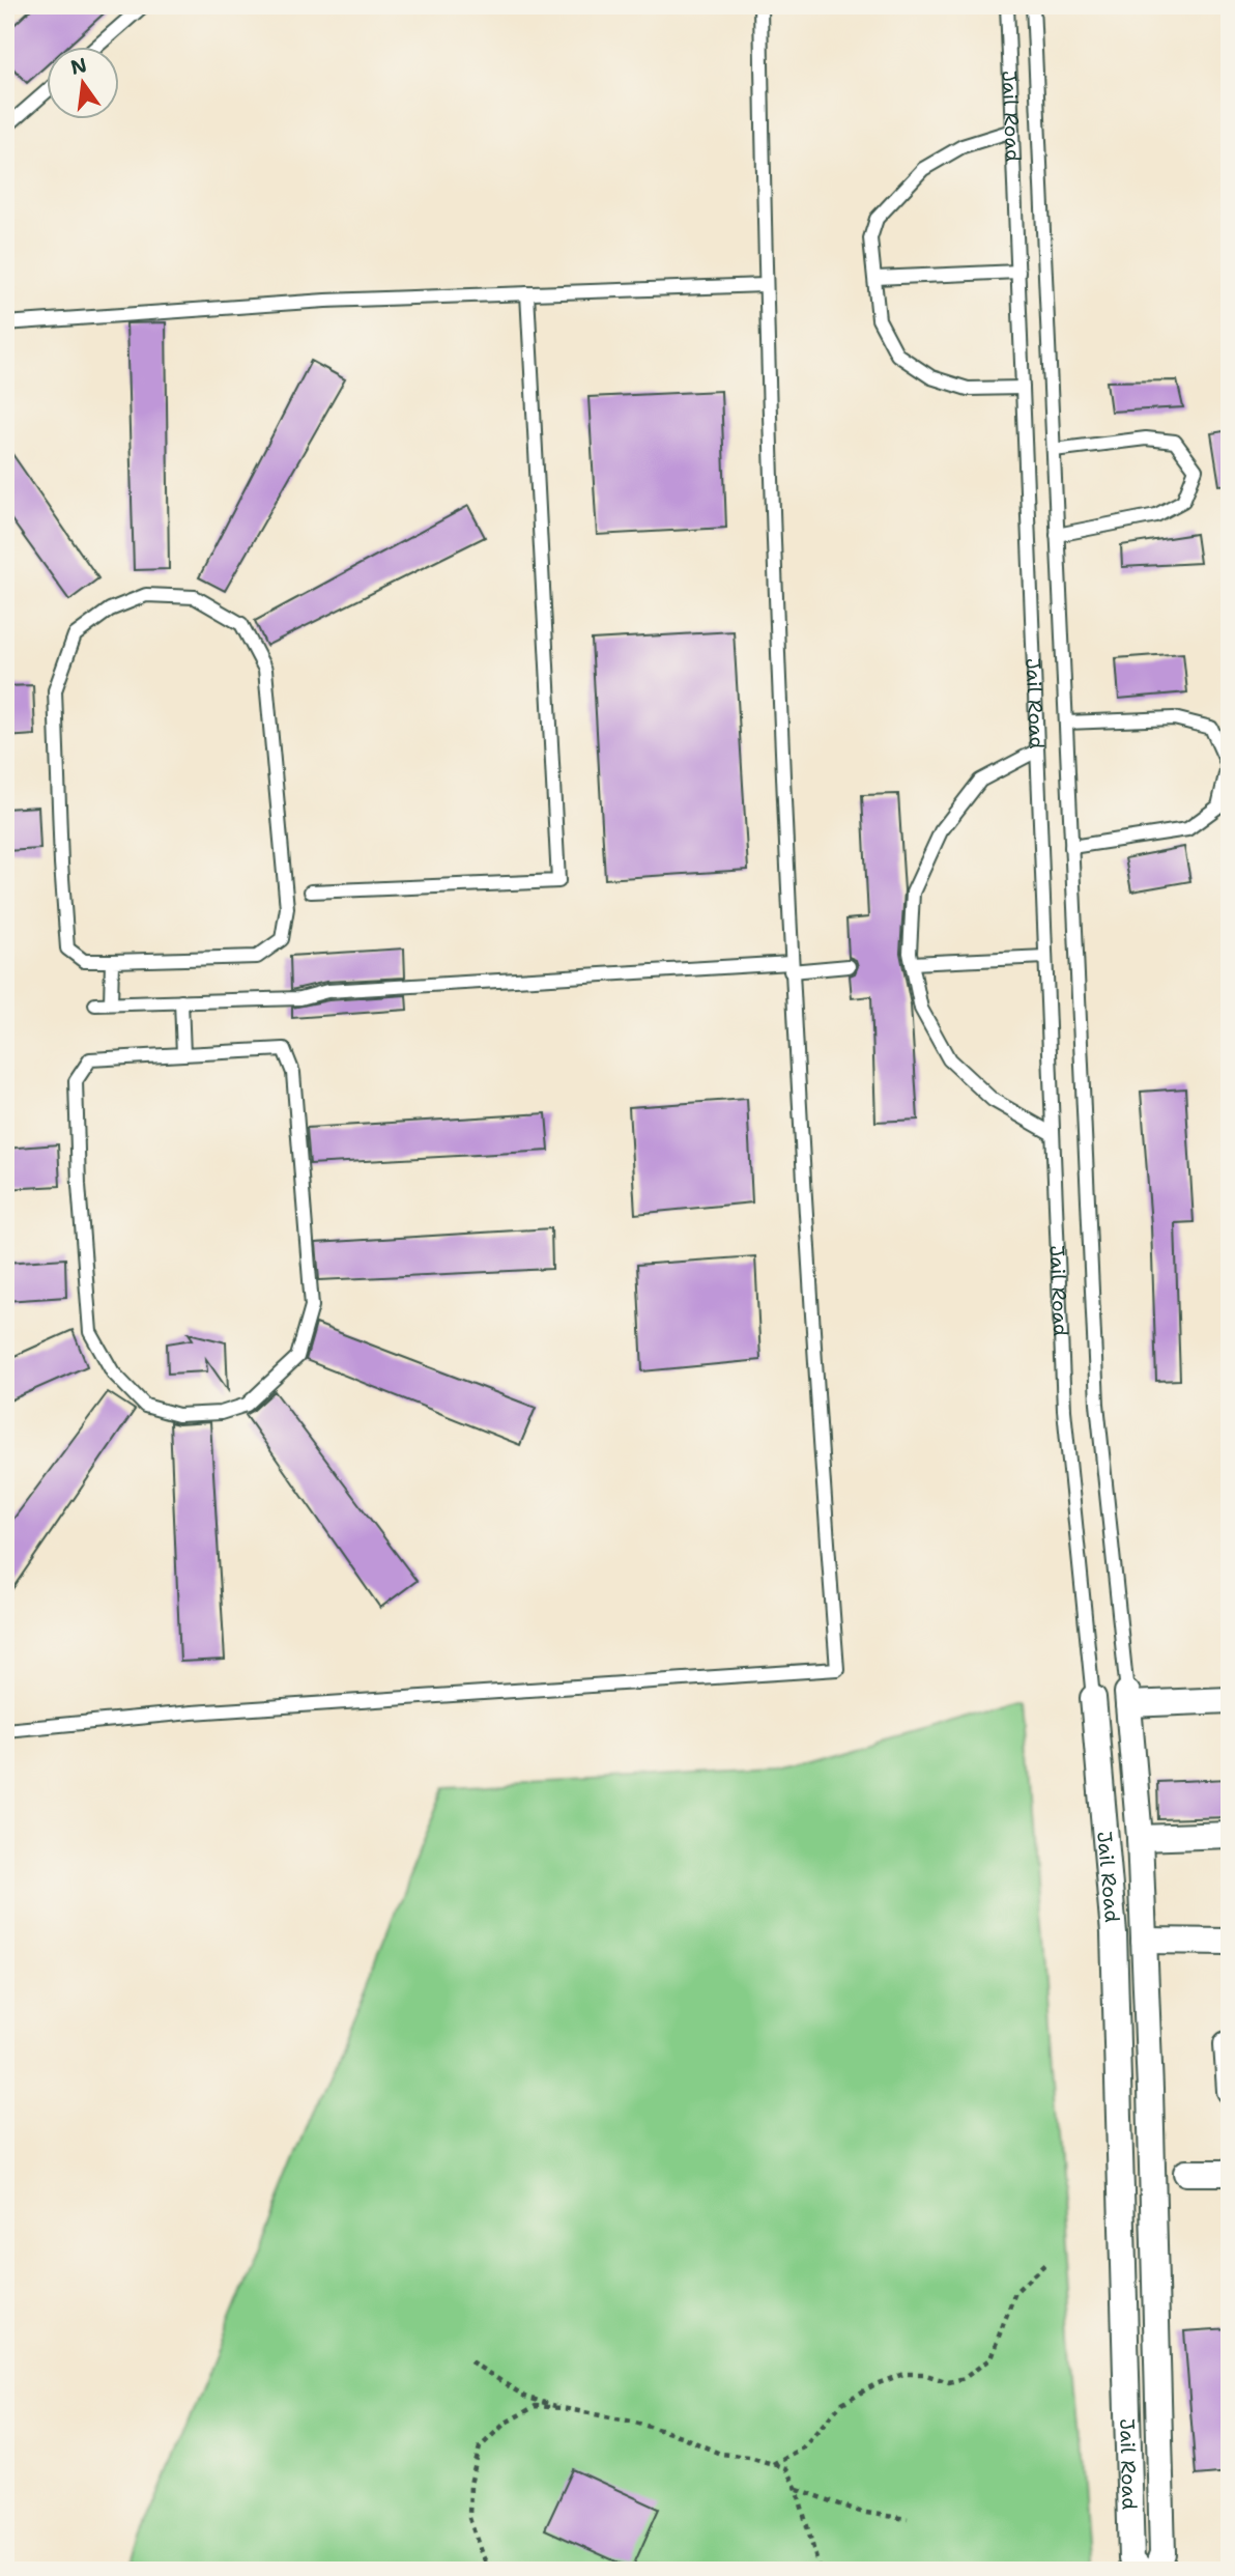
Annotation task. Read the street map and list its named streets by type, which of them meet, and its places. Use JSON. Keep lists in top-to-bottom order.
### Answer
{
  "streets": {
    "street": ["Jail Road"]
  },
  "north": "top"
}
